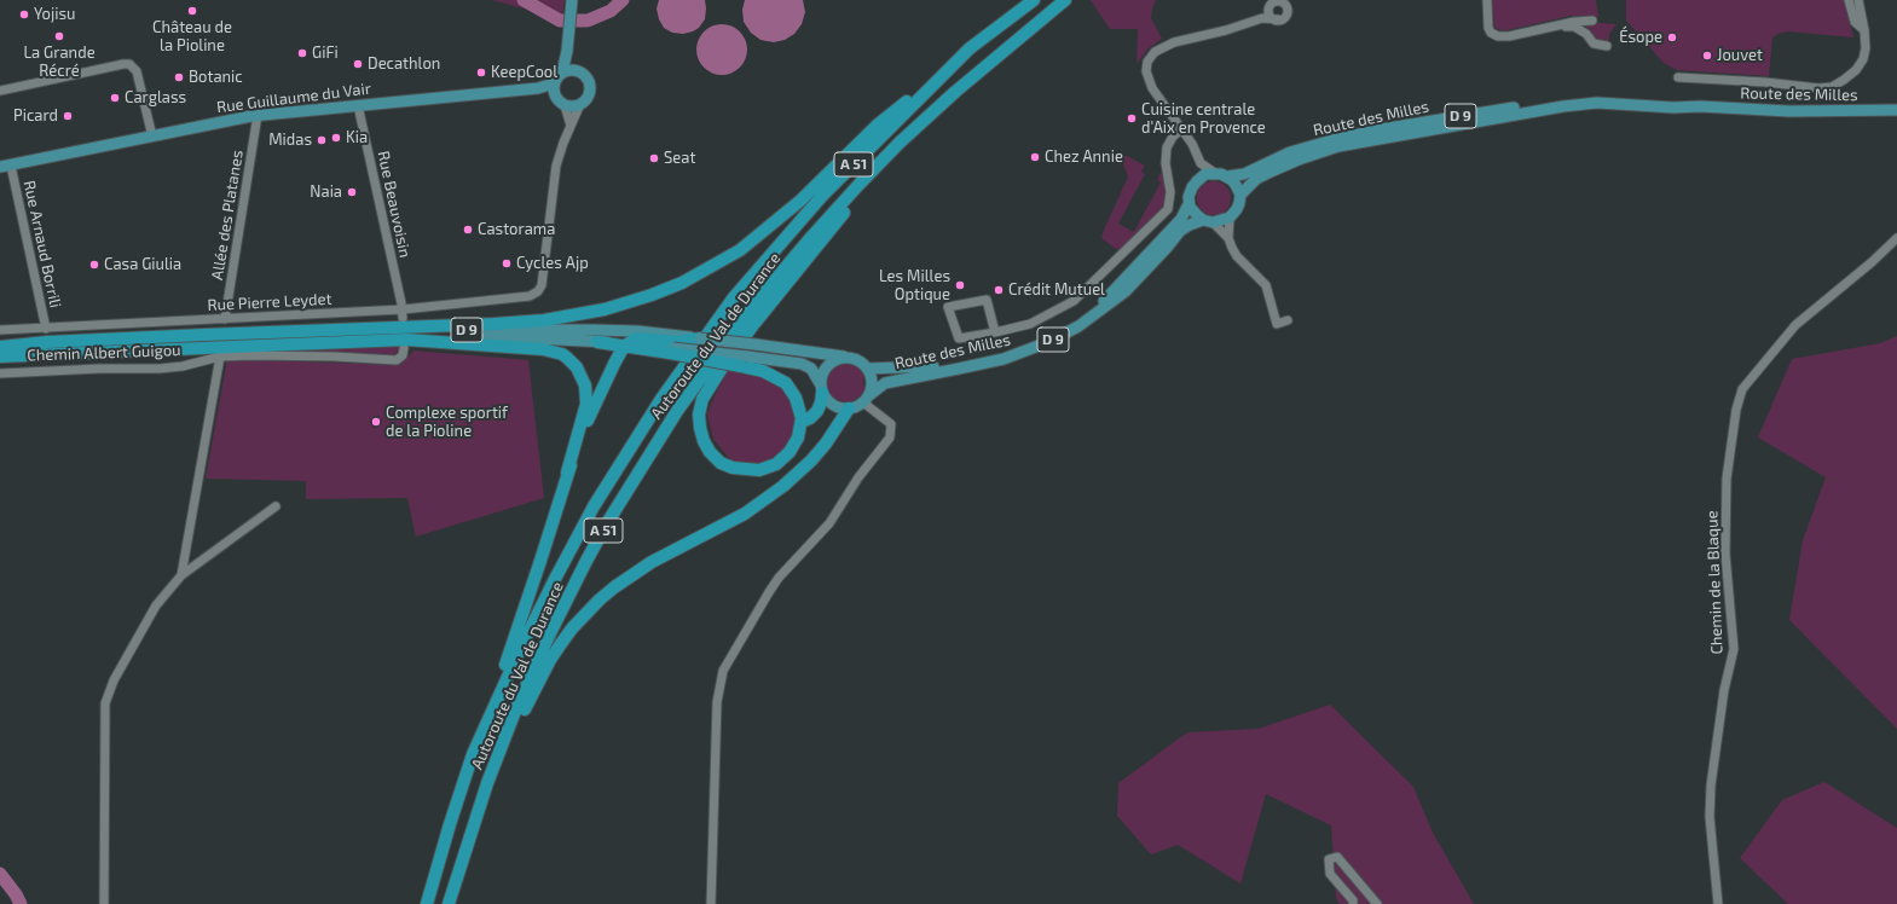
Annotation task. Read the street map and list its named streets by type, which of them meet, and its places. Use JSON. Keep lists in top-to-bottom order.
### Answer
{
  "streets": {
    "highway": ["D 9", "A 51", "Autoroute du Val de Durance"],
    "main road": ["Route des Milles", "Rue Guillaume du Vair"],
    "street": [
      "Rue Beauvoisin",
      "Allée des Platanes",
      "Rue Arnaud Borrili",
      "Rue Pierre Leydet",
      "Chemin Albert Guigou",
      "Chemin de la Blaque"
    ]
  },
  "crossings": [
    ["Rue Guillaume du Vair", "Rue Beauvoisin"],
    ["Rue Guillaume du Vair", "Allée des Platanes"],
    ["Rue Guillaume du Vair", "Rue Arnaud Borrili"],
    ["D 9", "Chemin Albert Guigou"],
    ["Rue Beauvoisin", "Rue Pierre Leydet"],
    ["Allée des Platanes", "Rue Pierre Leydet"],
    ["Rue Arnaud Borrili", "Rue Pierre Leydet"]
  ],
  "places": [
    "Château de la Pioline",
    "Yojisu",
    "La Grande Récré",
    "Ésope",
    "GiFi",
    "Jouvet",
    "Decathlon",
    "KeepCool",
    "Botanic",
    "Carglass",
    "Picard",
    "Cuisine centrale d'Aix en Provence",
    "Kia",
    "Midas",
    "Chez Annie",
    "Seat",
    "Naia",
    "Castorama",
    "Cycles Ajp",
    "Casa Giulia",
    "Les Milles Optique",
    "Crédit Mutuel",
    "Complexe sportif de la Pioline"
  ]
}
